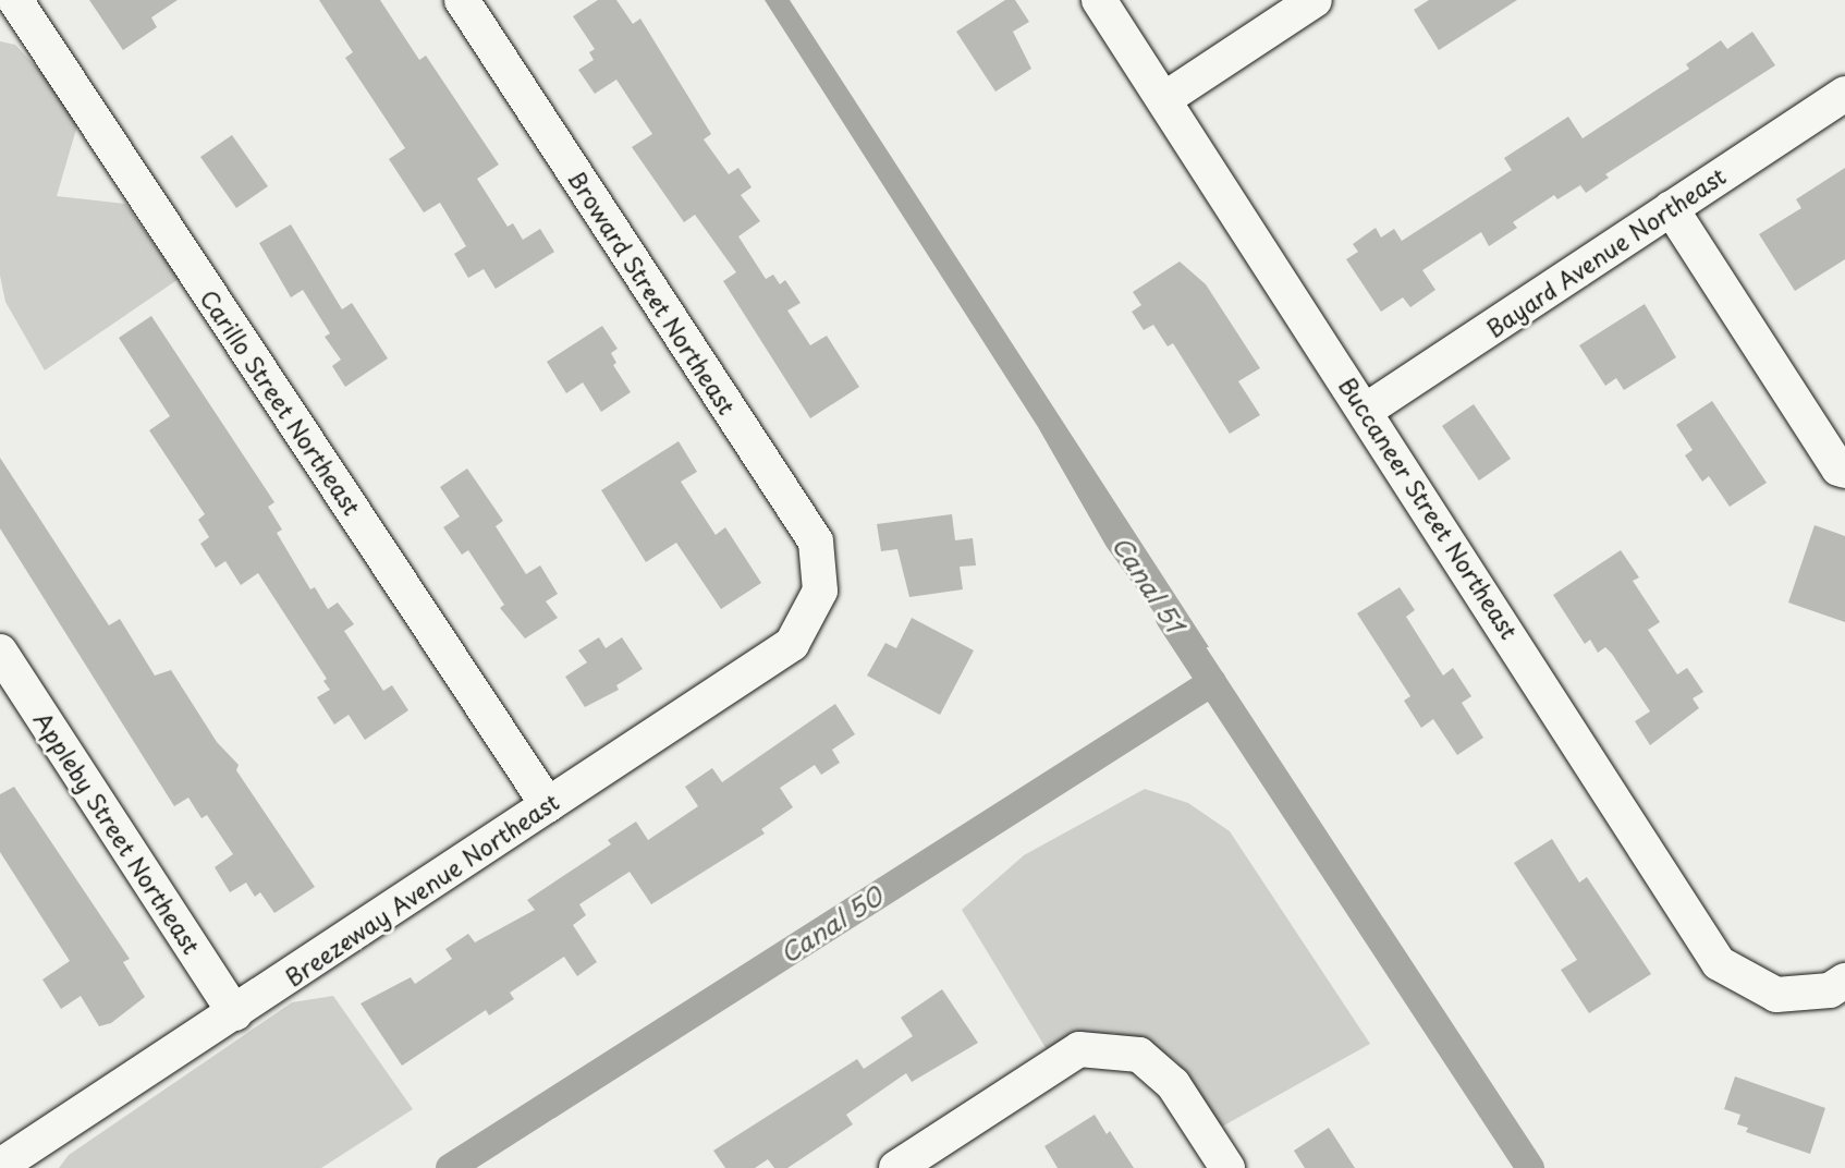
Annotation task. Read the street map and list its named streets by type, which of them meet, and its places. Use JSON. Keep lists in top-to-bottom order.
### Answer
{
  "streets": {
    "street": [
      "Bayard Avenue Northeast",
      "Broward Street Northeast",
      "Carillo Street Northeast",
      "Buccaneer Street Northeast",
      "Appleby Street Northeast",
      "Breezeway Avenue Northeast"
    ]
  },
  "crossings": [
    ["Bayard Avenue Northeast", "Buccaneer Street Northeast"],
    ["Broward Street Northeast", "Breezeway Avenue Northeast"],
    ["Carillo Street Northeast", "Breezeway Avenue Northeast"],
    ["Appleby Street Northeast", "Breezeway Avenue Northeast"]
  ],
  "water": ["Canal 51", "Canal 50"]
}
